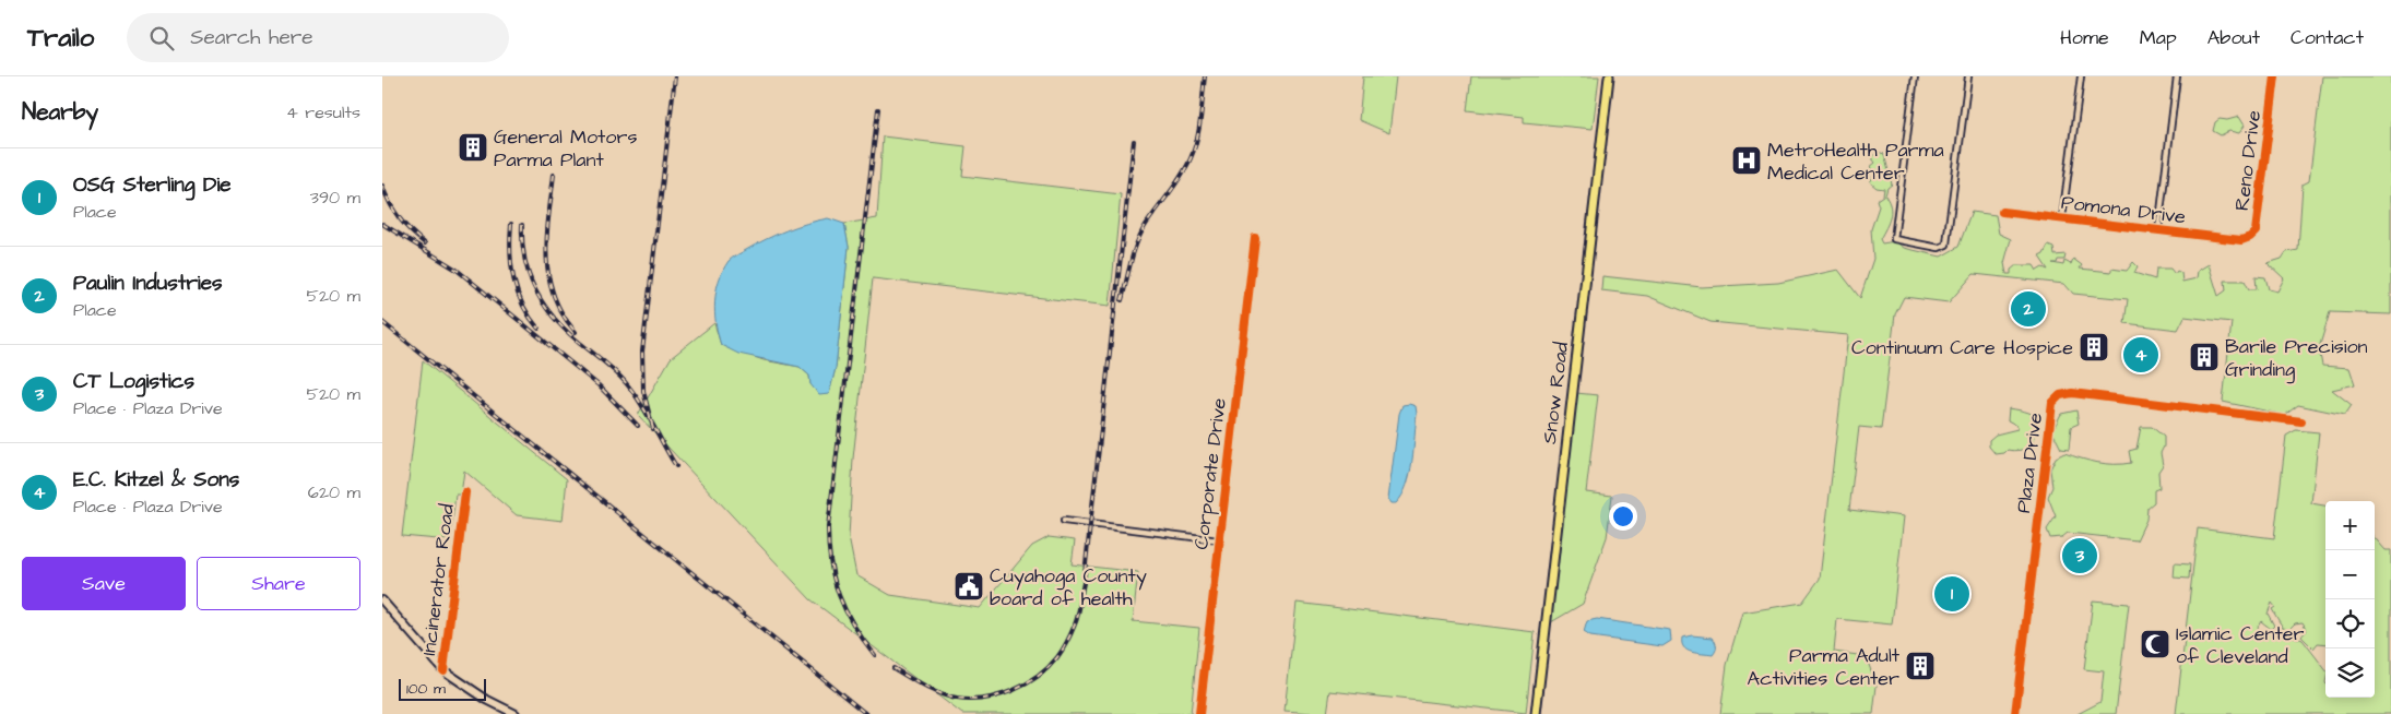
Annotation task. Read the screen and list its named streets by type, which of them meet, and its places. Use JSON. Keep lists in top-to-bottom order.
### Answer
{
  "streets": {
    "main road": ["Snow Road"],
    "street": [
      "Reno Drive",
      "Pomona Drive",
      "Plaza Drive",
      "Corporate Drive",
      "Incinerator Road"
    ]
  },
  "crossings": [
    ["Reno Drive", "Pomona Drive"]
  ],
  "places": {
    "building": [
      "General Motors Parma Plant",
      "Continuum Care Hospice",
      "Barile Precision Grinding",
      "Parma Adult Activities Center"
    ],
    "hospital": ["MetroHealth Parma Medical Center"],
    "public building": ["Cuyahoga County board of health"],
    "mosque": ["Islamic Center of Cleveland"]
  },
  "scale_bar": "100 m",
  "page": {
    "header": "Trailo",
    "search": "Search here",
    "nav": [
      "Home",
      "Map",
      "About",
      "Contact"
    ],
    "heading": ["Nearby", "4 results"],
    "list": [
      {
        "mark": "1",
        "name": "OSG Sterling Die",
        "note": "Place",
        "value": "390 m"
      },
      {
        "mark": "2",
        "name": "Paulin Industries",
        "note": "Place",
        "value": "520 m"
      },
      {
        "mark": "3",
        "name": "CT Logistics",
        "note": "Place · Plaza Drive",
        "value": "520 m"
      },
      {
        "mark": "4",
        "name": "E.C. Kitzel & Sons",
        "note": "Place · Plaza Drive",
        "value": "620 m"
      }
    ],
    "pins": [
      "2",
      "4",
      "3",
      "1"
    ],
    "map_buttons": ["+", "−"],
    "buttons": ["Save", "Share"],
    "scale": "100 m"
  }
}
